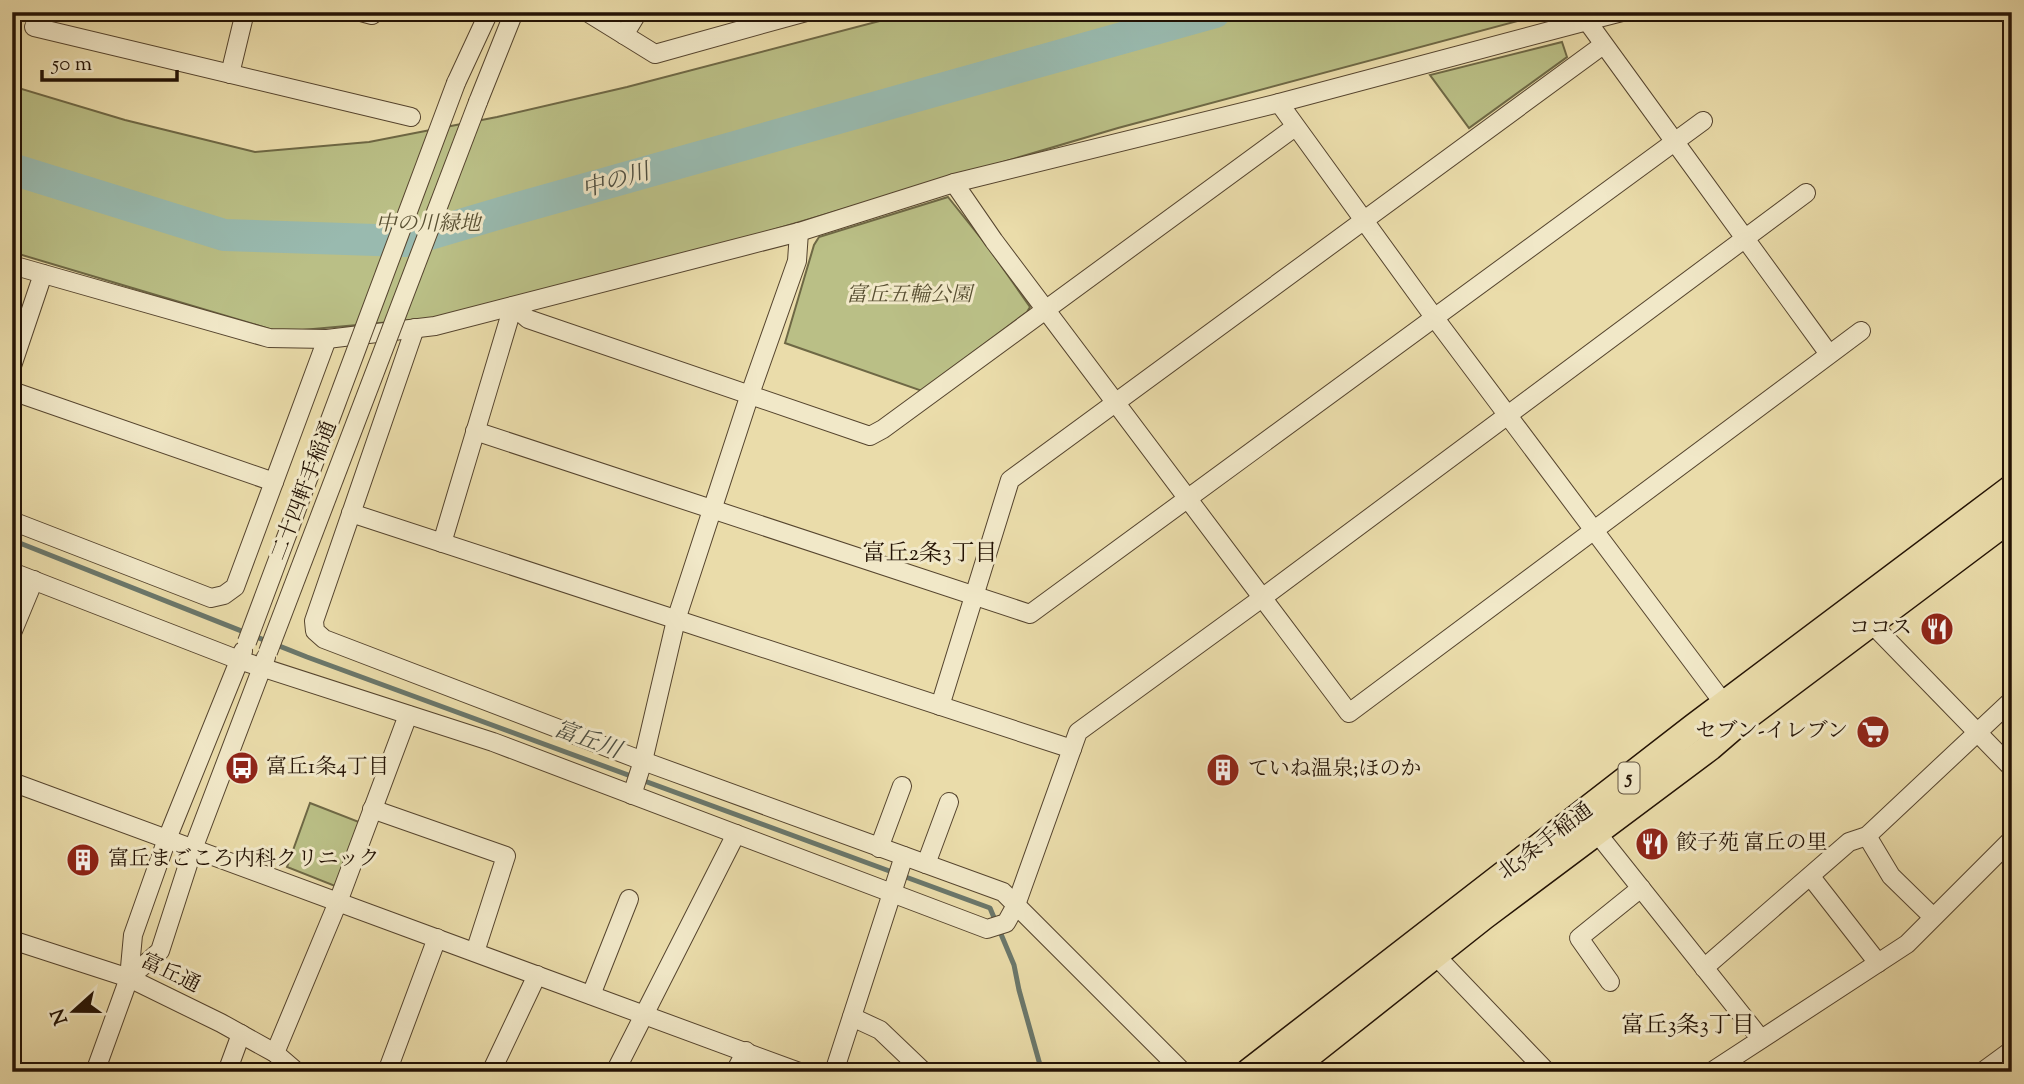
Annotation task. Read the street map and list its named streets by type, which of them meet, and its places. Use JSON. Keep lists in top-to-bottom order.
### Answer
{
  "streets": {
    "highway": ["5", "北5条手稲通"],
    "street": ["二十四軒手稲通", "富丘通"]
  },
  "crossings": [
    ["二十四軒手稲通", "富丘通"]
  ],
  "districts": ["富丘2条3丁目", "富丘3条3丁目"],
  "water": ["中の川", "富丘川"],
  "parks": ["中の川緑地", "富丘五輪公園"],
  "places": {
    "restaurant": ["ココス", "餃子苑 富丘の里"],
    "supermarket": ["セブン-イレブン"],
    "bus stop": ["富丘1条4丁目"],
    "building": ["ていね温泉;ほのか", "富丘まごころ内科クリニック"]
  },
  "scale_bar": "50 m",
  "north": "left"
}
